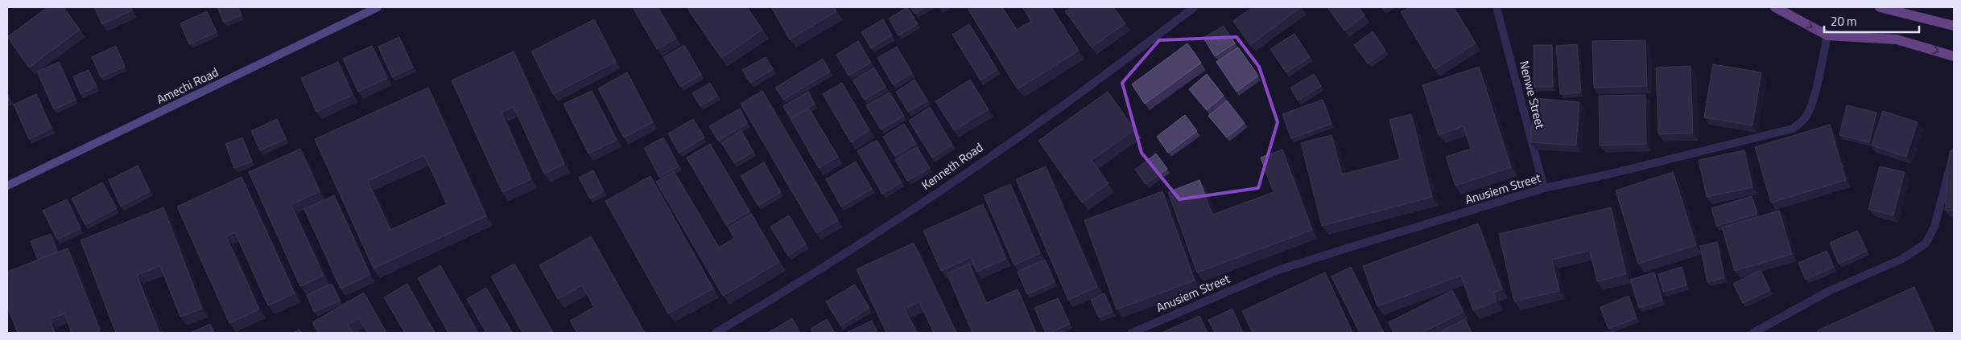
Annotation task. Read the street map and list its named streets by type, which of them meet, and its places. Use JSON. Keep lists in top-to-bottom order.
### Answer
{
  "streets": {
    "main road": ["Amechi Road"],
    "street": ["Nenwe Street", "Kenneth Road", "Anusiem Street"]
  },
  "crossings": [
    ["Nenwe Street", "Anusiem Street"]
  ],
  "scale_bar": "20 m"
}
